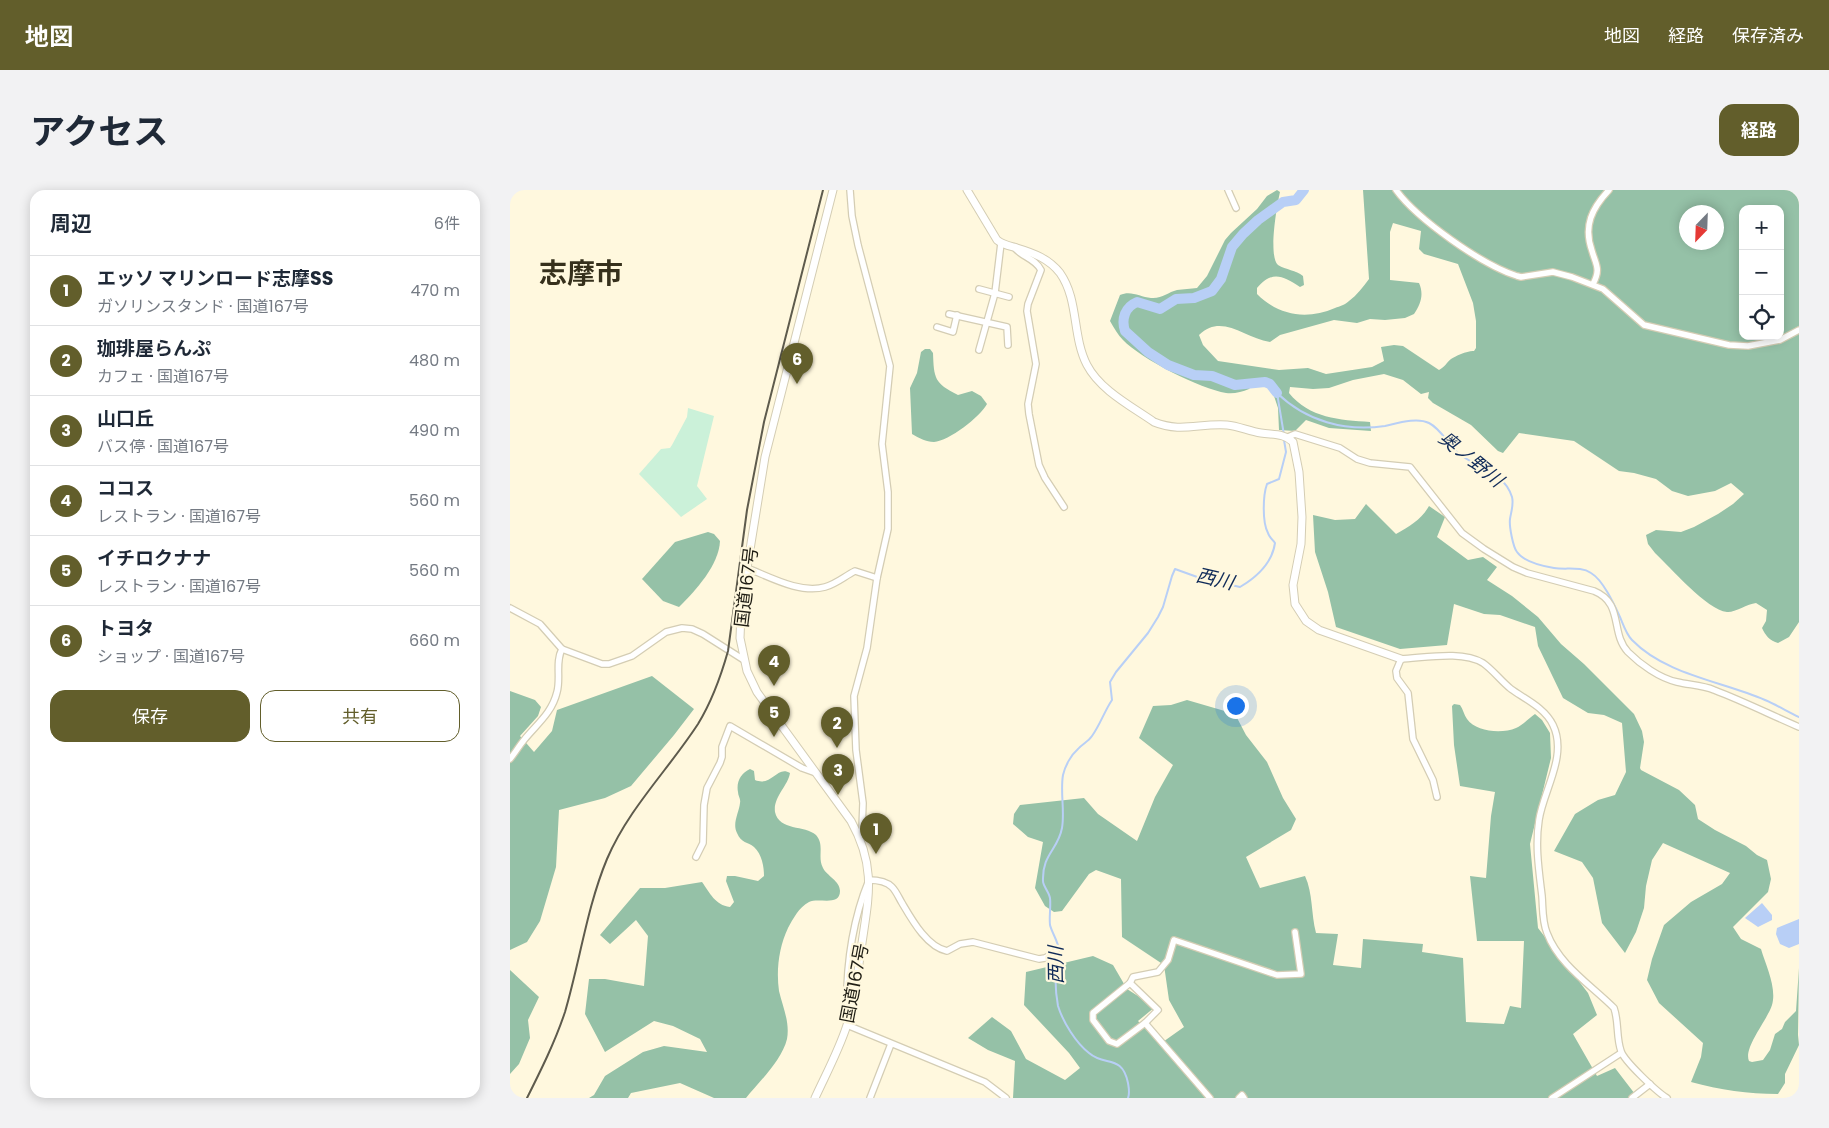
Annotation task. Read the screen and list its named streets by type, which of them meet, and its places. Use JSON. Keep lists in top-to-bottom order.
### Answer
{
  "streets": {
    "street": ["国道167号"]
  },
  "districts": ["志摩市"],
  "water": ["奥ノ野川", "西川"],
  "north": "bottom left",
  "page": {
    "header": "地図",
    "nav": ["地図", "経路", "保存済み"],
    "title": "アクセス",
    "buttons": [
      "経路",
      ["保存", "共有"]
    ],
    "heading": ["周辺", "6件"],
    "map_buttons": ["+", "−"],
    "list": [
      {
        "mark": "1",
        "name": "エッソ マリンロード志摩SS",
        "note": "ガソリンスタンド · 国道167号",
        "value": "470 m"
      },
      {
        "mark": "2",
        "name": "珈琲屋らんぷ",
        "note": "カフェ · 国道167号",
        "value": "480 m"
      },
      {
        "mark": "3",
        "name": "山口丘",
        "note": "バス停 · 国道167号",
        "value": "490 m"
      },
      {
        "mark": "4",
        "name": "ココス",
        "note": "レストラン · 国道167号",
        "value": "560 m"
      },
      {
        "mark": "5",
        "name": "イチロクナナ",
        "note": "レストラン · 国道167号",
        "value": "560 m"
      },
      {
        "mark": "6",
        "name": "トヨタ",
        "note": "ショップ · 国道167号",
        "value": "660 m"
      }
    ],
    "pins": [
      "6",
      "4",
      "5",
      "2",
      "3",
      "1"
    ]
  }
}
